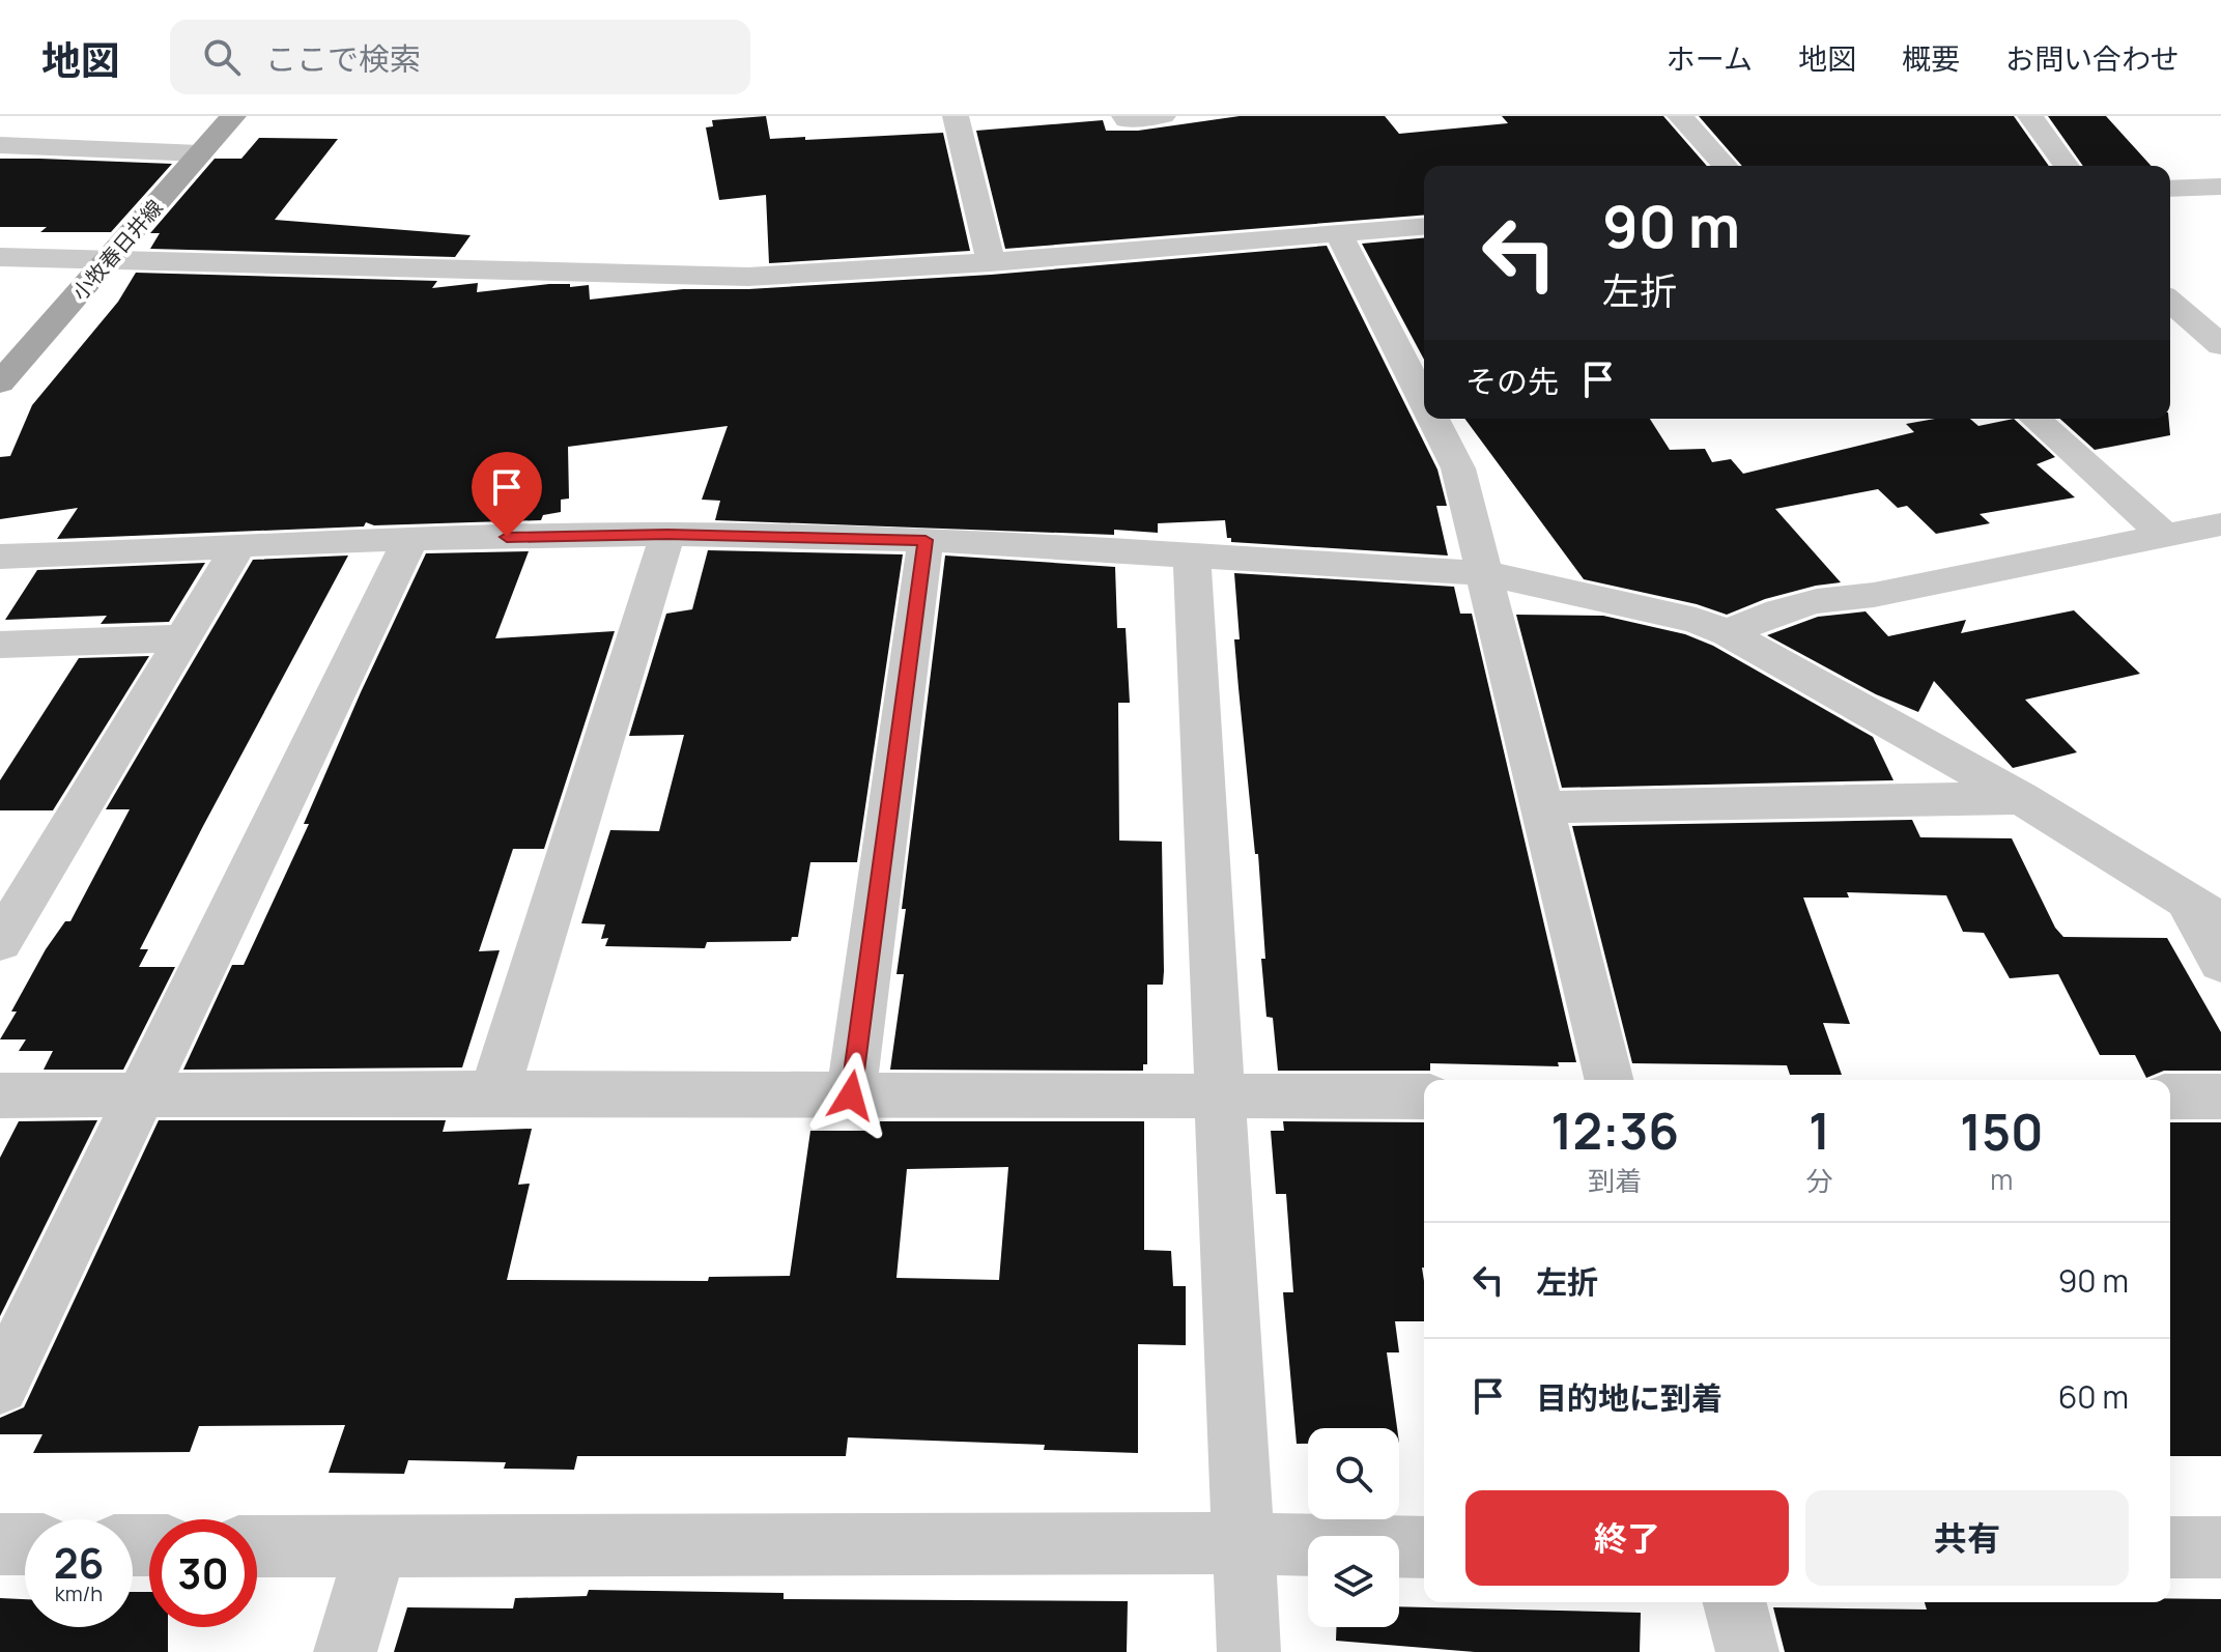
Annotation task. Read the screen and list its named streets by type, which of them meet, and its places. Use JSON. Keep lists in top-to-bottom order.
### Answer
{
  "streets": {
    "main road": ["小牧春日井線"]
  },
  "page": {
    "header": "地図",
    "search": "ここで検索",
    "nav": [
      "ホーム",
      "地図",
      "概要",
      "お問い合わせ"
    ],
    "turn": ["90 m", "左折"],
    "then": "その先",
    "eta": [
      "12:36",
      "到着",
      "1",
      "分",
      "150",
      "m"
    ],
    "list": [
      {
        "name": "左折",
        "value": "90 m"
      },
      {
        "name": "目的地に到着",
        "value": "60 m"
      }
    ],
    "buttons": ["終了", "共有"],
    "speed": "26 km/h",
    "limit": "30"
  }
}
